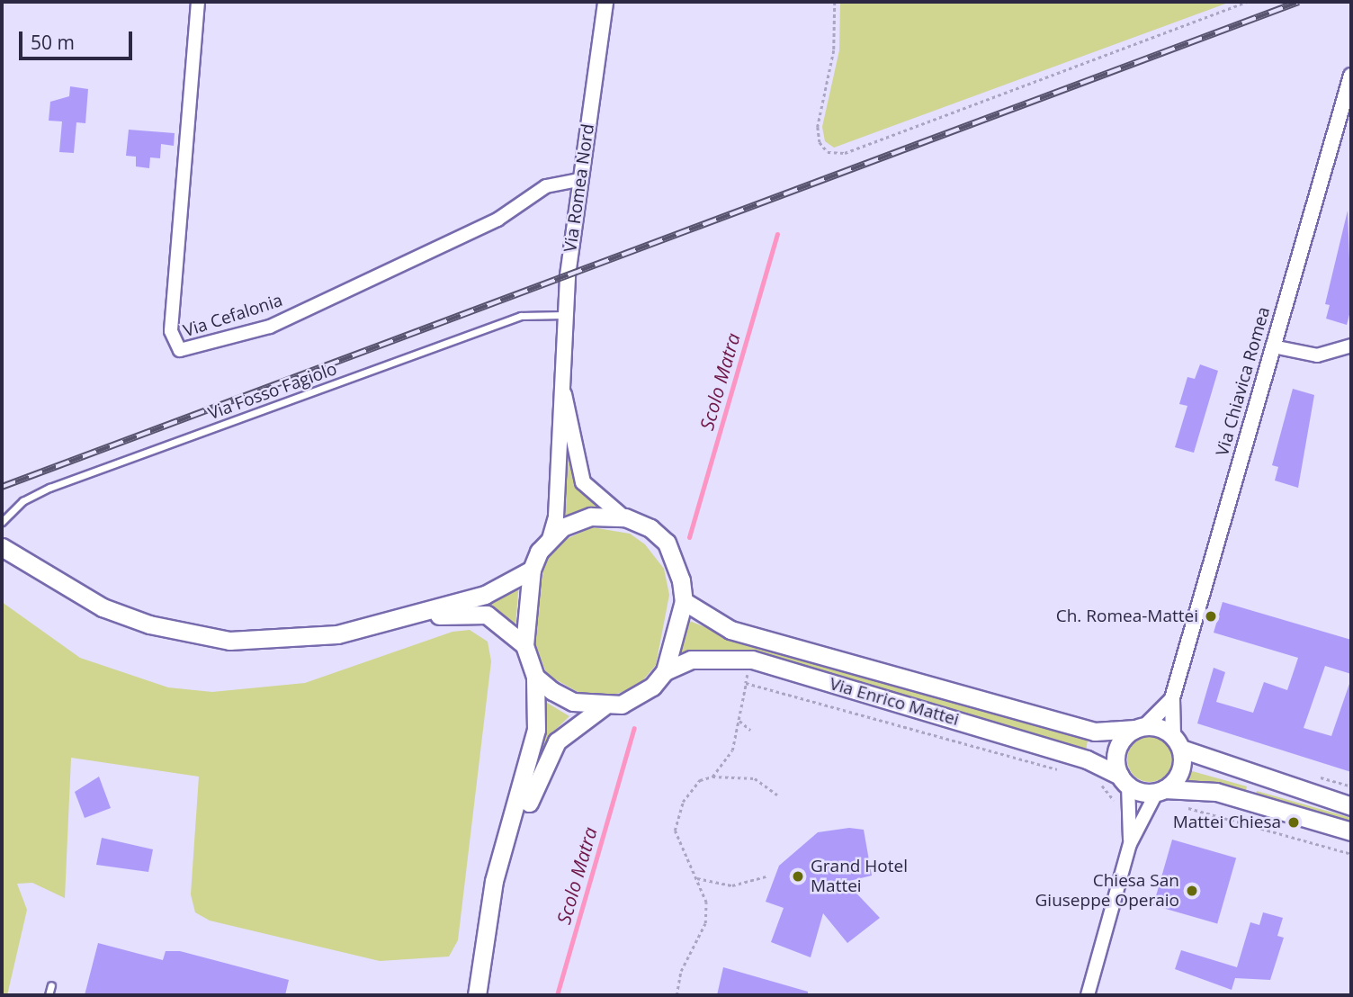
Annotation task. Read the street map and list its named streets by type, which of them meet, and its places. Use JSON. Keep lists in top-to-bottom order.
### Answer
{
  "streets": {
    "main road": ["Via Enrico Mattei"],
    "street": ["Via Romea Nord", "Via Cefalonia", "Via Chiavica Romea"],
    "lane": ["Via Fosso Fagiolo"]
  },
  "crossings": [
    ["Via Romea Nord", "Via Cefalonia"],
    ["Via Romea Nord", "Via Fosso Fagiolo"],
    ["Via Romea Nord", "Via Enrico Mattei"],
    ["Via Chiavica Romea", "Via Enrico Mattei"]
  ],
  "water": ["Scolo Matra"],
  "places": [
    "Ch. Romea-Mattei",
    "Mattei Chiesa",
    "Grand Hotel Mattei",
    "Chiesa San Giuseppe Operaio"
  ],
  "scale_bar": "50 m"
}
